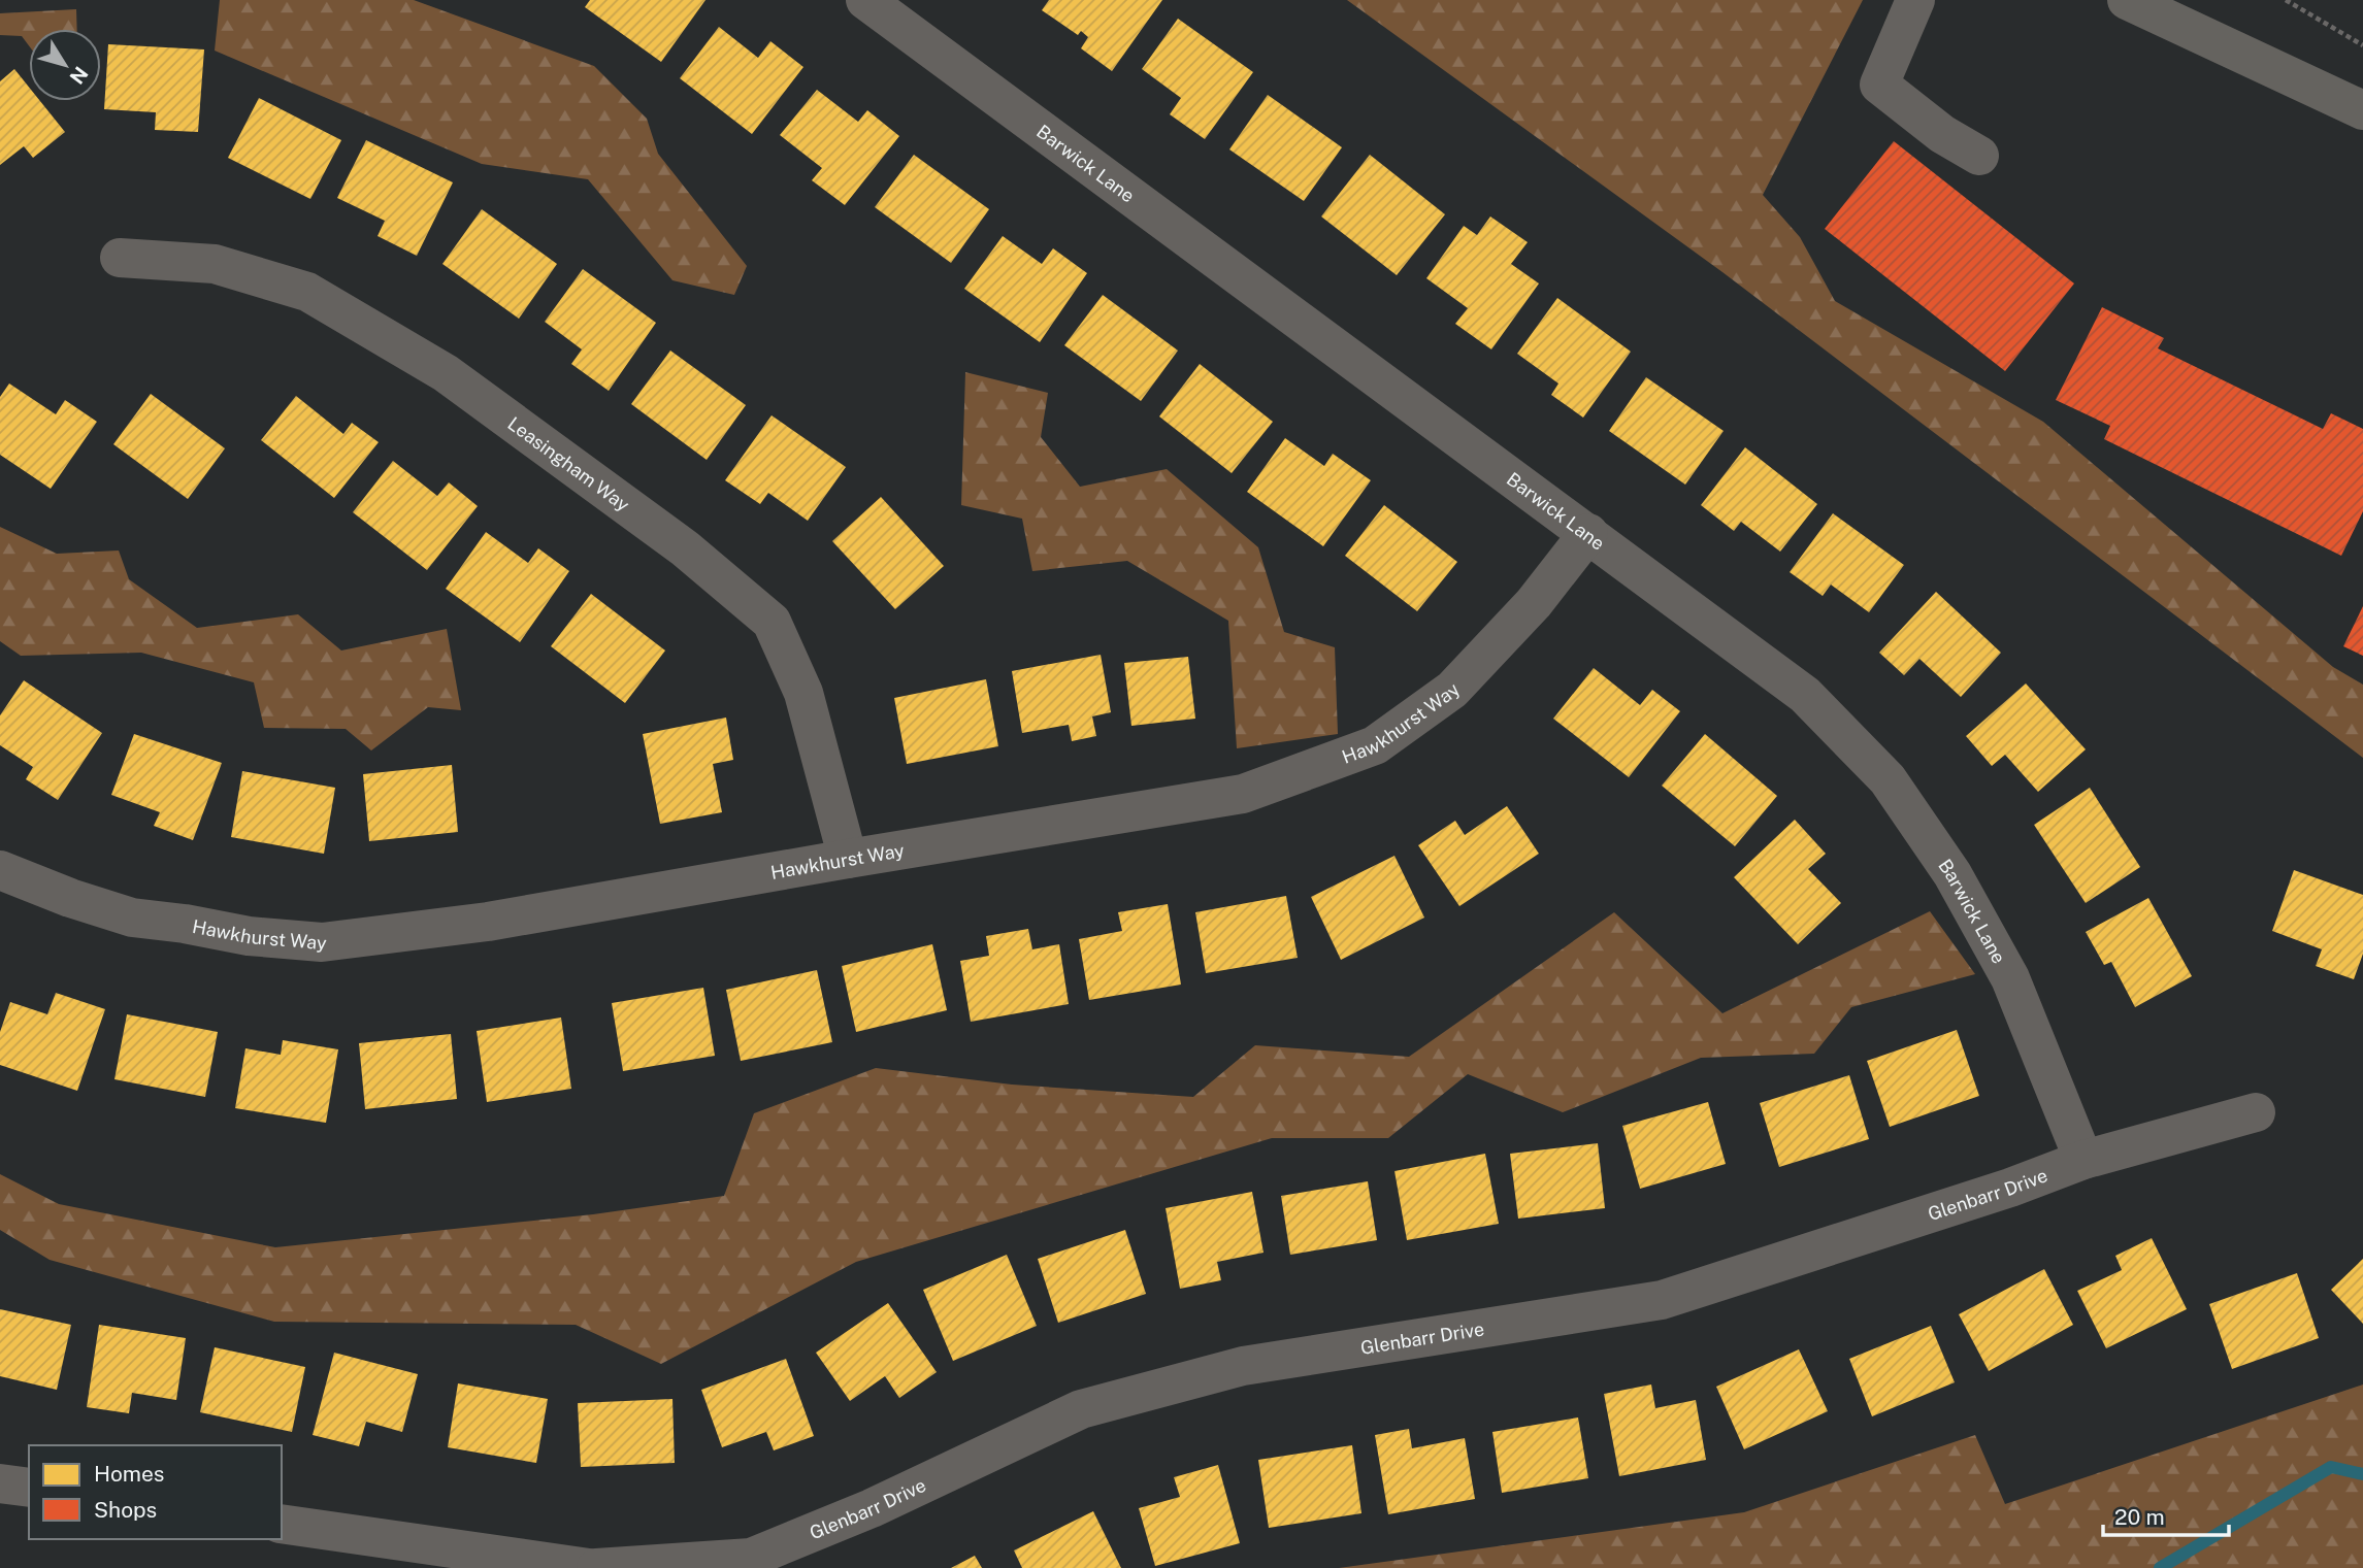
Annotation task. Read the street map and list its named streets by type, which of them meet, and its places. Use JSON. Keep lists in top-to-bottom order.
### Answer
{
  "streets": {
    "street": [
      "Barwick Lane",
      "Leasingham Way",
      "Hawkhurst Way",
      "Glenbarr Drive"
    ]
  },
  "crossings": [
    ["Barwick Lane", "Hawkhurst Way"],
    ["Barwick Lane", "Glenbarr Drive"],
    ["Leasingham Way", "Hawkhurst Way"]
  ],
  "legend": ["Homes", "Shops"],
  "scale_bar": "20 m",
  "north": "bottom right"
}
